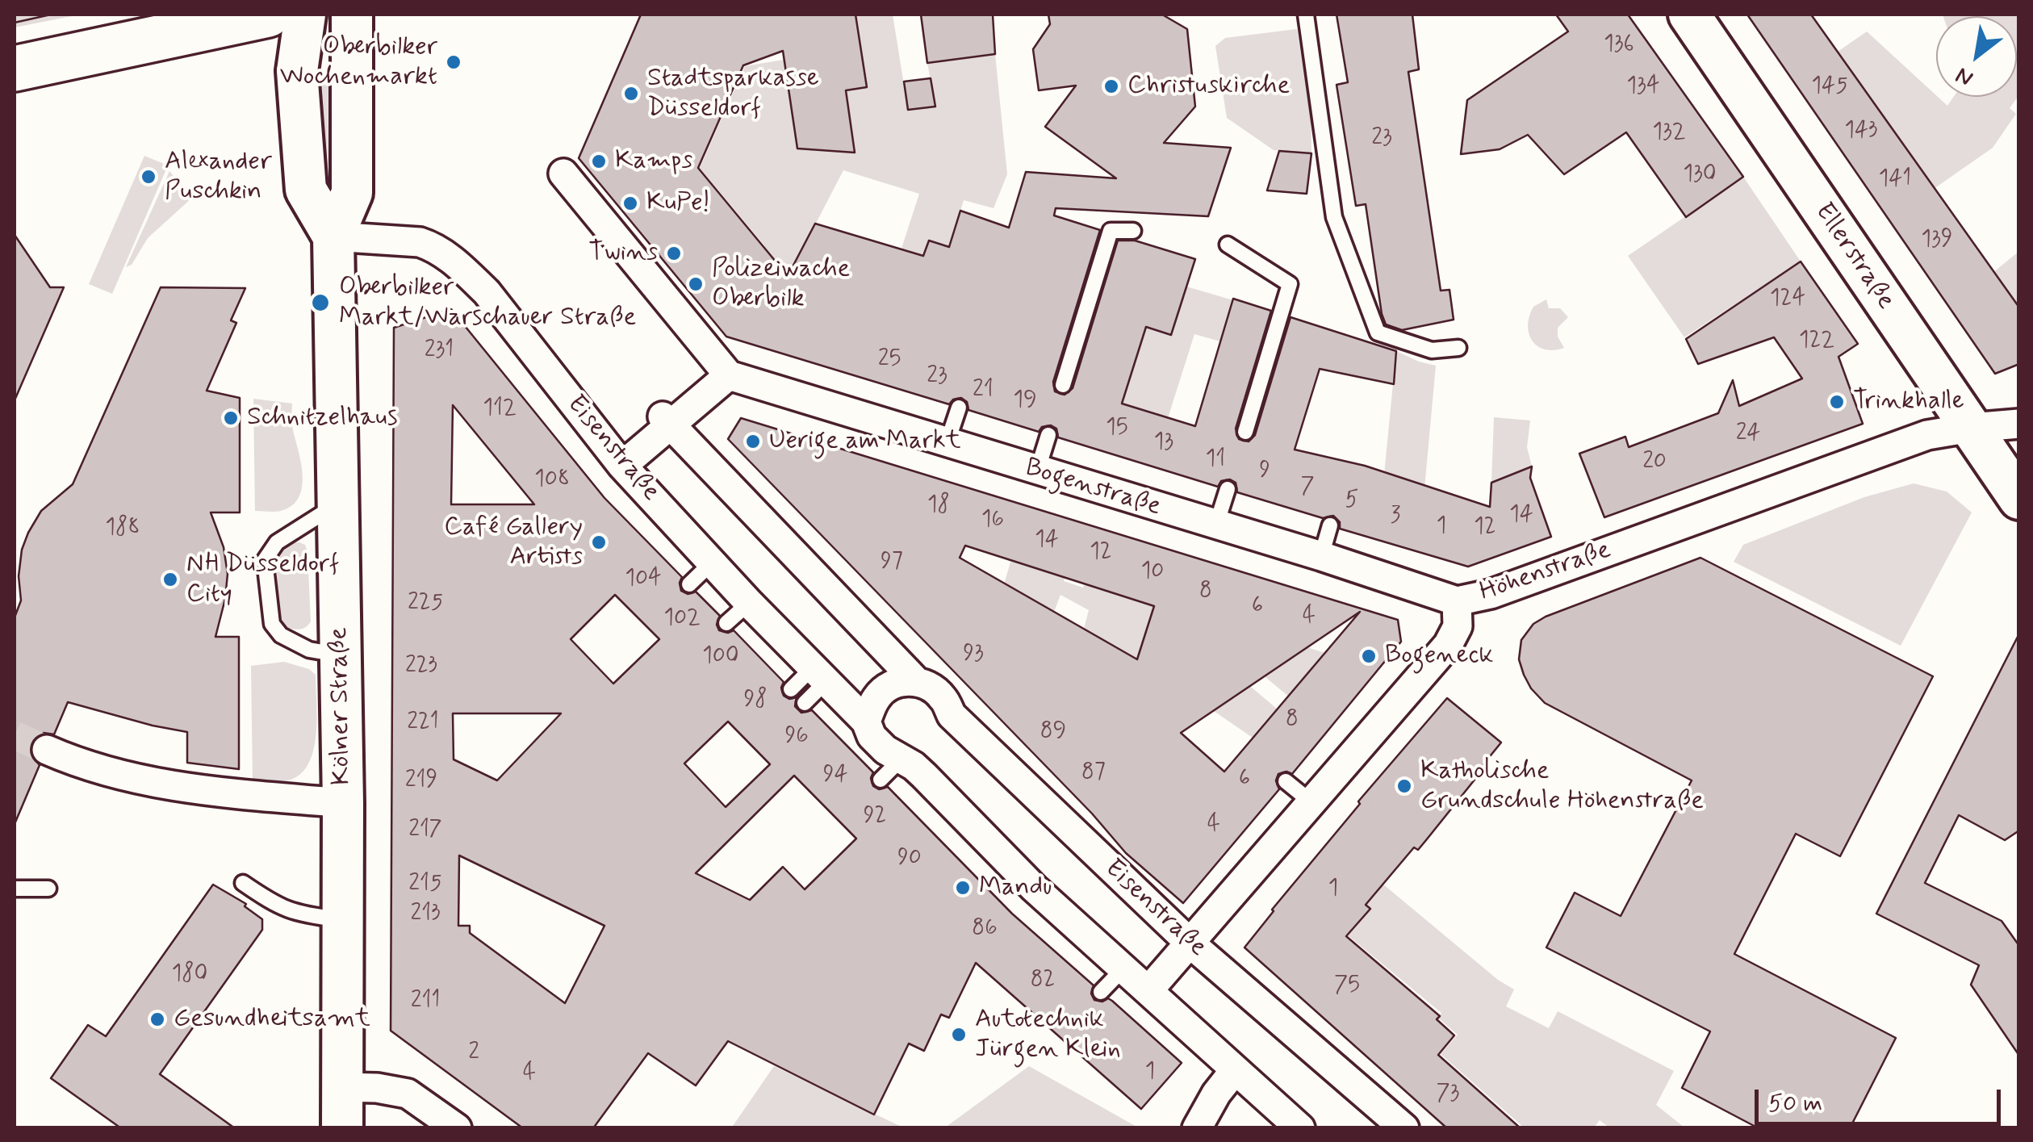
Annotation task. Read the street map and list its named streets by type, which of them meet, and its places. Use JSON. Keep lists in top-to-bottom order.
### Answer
{
  "streets": {
    "main road": ["Ellerstraße", "Kölner Straße"],
    "street": ["Eisenstraße", "Bogenstraße", "Höhenstraße"]
  },
  "crossings": [
    ["Ellerstraße", "Höhenstraße"],
    ["Eisenstraße", "Höhenstraße"],
    ["Eisenstraße", "Kölner Straße"],
    ["Bogenstraße", "Höhenstraße"]
  ],
  "places": [
    "Oberbilker Wochenmarkt",
    "Christuskirche",
    "Stadtsparkasse Düsseldorf",
    "Kamps",
    "Alexander Puschkin",
    "KuPe!",
    "Twins",
    "Polizeiwache Oberbilk",
    "Oberbilker Markt/Warschauer Straße",
    "Trinkhalle",
    "Schnitzelhaus",
    "Uerige am Markt",
    "Café Gallery Artists",
    "NH Düsseldorf City",
    "Bogeneck",
    "Katholische Grundschule Höhenstraße",
    "Mandu",
    "Gesundheitsamt",
    "Autotechnik Jürgen Klein"
  ],
  "house_numbers": [
    "136",
    "134",
    "145",
    "143",
    "132",
    "23",
    "130",
    "141",
    "139",
    "124",
    "122",
    "231",
    "25",
    "23",
    "21",
    "19",
    "112",
    "15",
    "24",
    "13",
    "11",
    "20",
    "9",
    "108",
    "7",
    "5",
    "18",
    "14",
    "3",
    "16",
    "1",
    "12",
    "188",
    "14",
    "12",
    "97",
    "10",
    "104",
    "8",
    "225",
    "6",
    "4",
    "102",
    "93",
    "100",
    "223",
    "98",
    "8",
    "221",
    "89",
    "96",
    "87",
    "94",
    "6",
    "219",
    "92",
    "4",
    "217",
    "90",
    "215",
    "1",
    "213",
    "86",
    "180",
    "82",
    "75",
    "211",
    "2",
    "1",
    "4",
    "73"
  ],
  "scale_bar": "50 m",
  "north": "bottom left"
}
